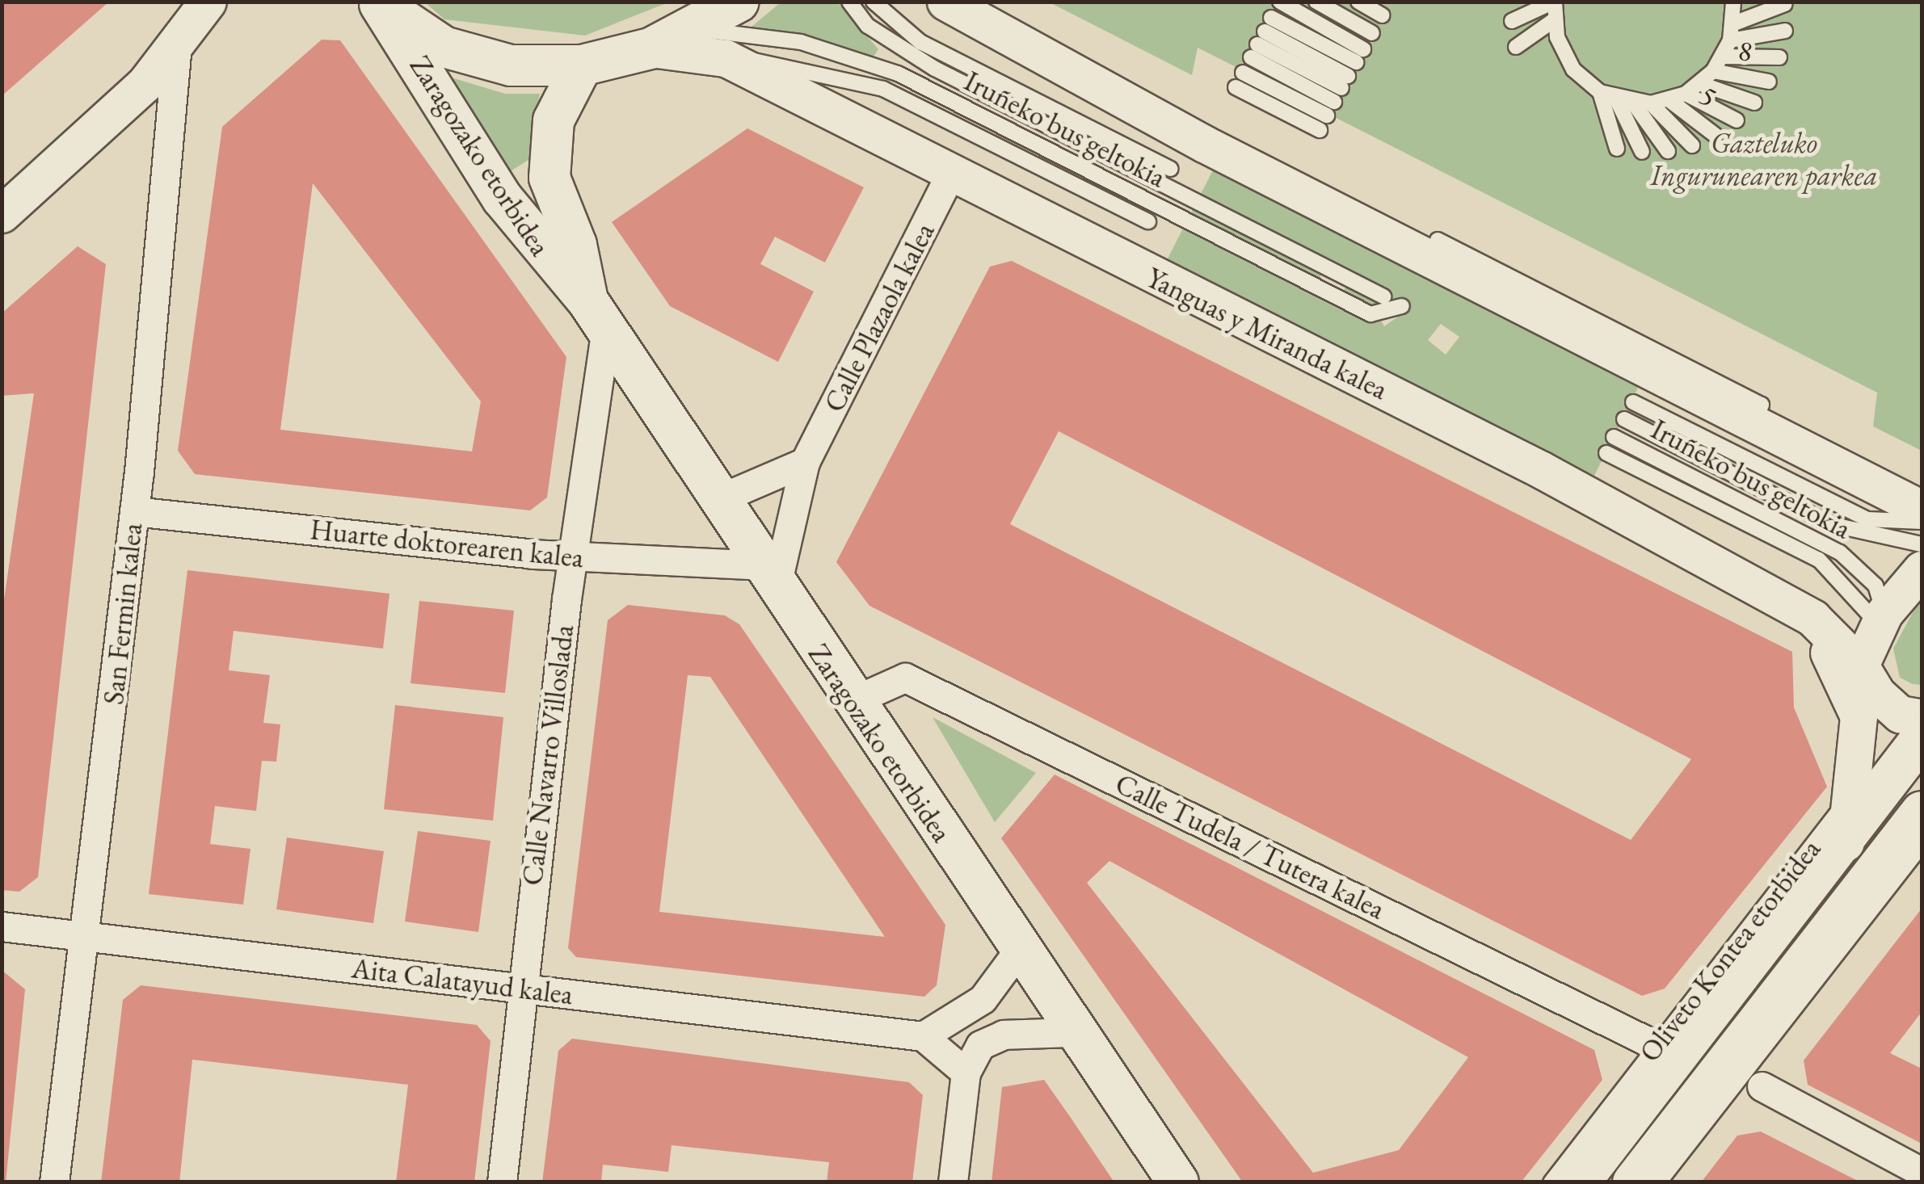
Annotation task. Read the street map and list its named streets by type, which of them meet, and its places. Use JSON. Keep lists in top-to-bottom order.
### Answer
{
  "streets": {
    "main road": ["Zaragozako etorbidea", "Oliveto Kontea etorbidea"],
    "street": [
      "Calle Plazaola kalea",
      "Yanguas y Miranda kalea",
      "Huarte doktorearen kalea",
      "San Fermin kalea",
      "Calle Navarro Villoslada",
      "Calle Tudela / Tutera kalea",
      "Aita Calatayud kalea"
    ],
    "lane": ["8", "5", "Iruñeko bus geltokia"]
  },
  "crossings": [
    ["Zaragozako etorbidea", "Calle Plazaola kalea"],
    ["Zaragozako etorbidea", "Huarte doktorearen kalea"],
    ["Zaragozako etorbidea", "Calle Navarro Villoslada"],
    ["Zaragozako etorbidea", "Calle Tudela / Tutera kalea"],
    ["Calle Plazaola kalea", "Yanguas y Miranda kalea"],
    ["Calle Plazaola kalea", "Huarte doktorearen kalea"],
    ["Huarte doktorearen kalea", "San Fermin kalea"],
    ["Huarte doktorearen kalea", "Calle Navarro Villoslada"],
    ["San Fermin kalea", "Aita Calatayud kalea"],
    ["Calle Navarro Villoslada", "Aita Calatayud kalea"]
  ],
  "parks": ["Gazteluko Ingurunearen parkea"]
}
